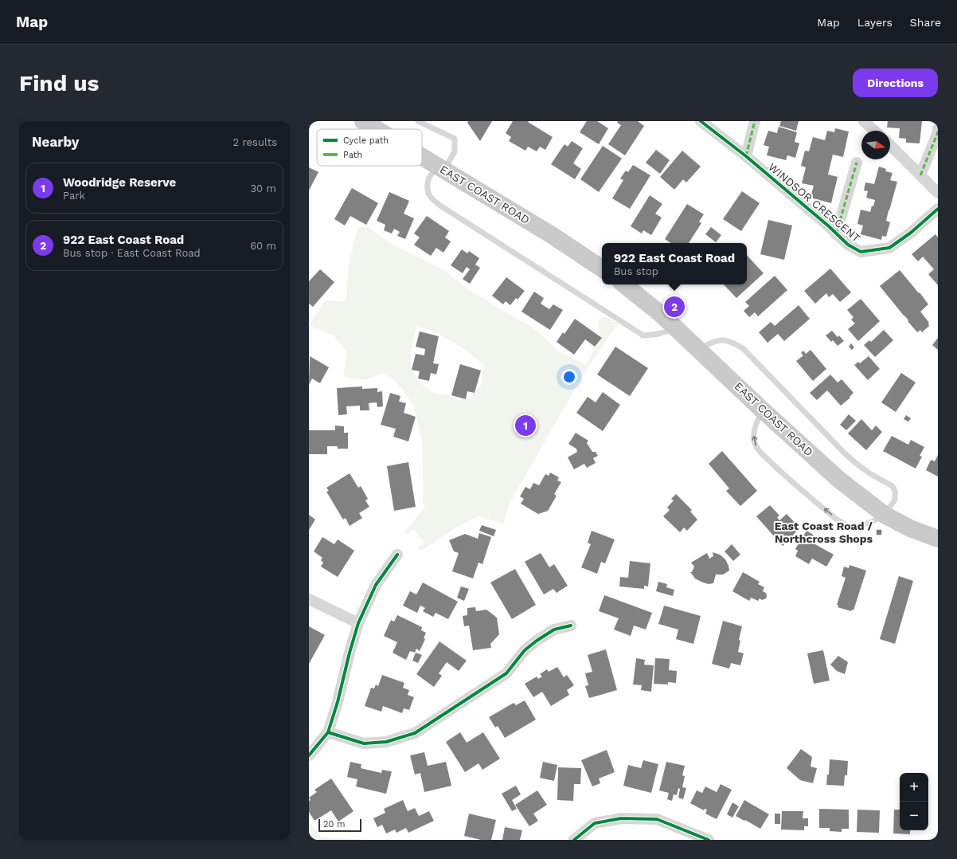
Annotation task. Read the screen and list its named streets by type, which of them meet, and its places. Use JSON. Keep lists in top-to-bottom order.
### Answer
{
  "streets": {
    "main road": ["EAST COAST ROAD"],
    "street": ["WINDSOR CRESCENT"]
  },
  "places": {
    "transit": ["East Coast Road / Northcross Shops"]
  },
  "legend": ["Cycle path", "Path"],
  "scale_bar": "20 m",
  "north": "right",
  "page": {
    "header": "Map",
    "nav": ["Map", "Layers", "Share"],
    "buttons": "Directions",
    "title": "Find us",
    "heading": ["Nearby", "2 results"],
    "list": [
      {
        "mark": "1",
        "name": "Woodridge Reserve",
        "note": "Park",
        "value": "30 m"
      },
      {
        "mark": "2",
        "name": "922 East Coast Road",
        "note": "Bus stop · East Coast Road",
        "value": "60 m"
      }
    ],
    "popup": ["922 East Coast Road", "Bus stop"],
    "pins": ["2", "1"],
    "map_buttons": ["+", "−"],
    "scale": "20 m"
  }
}
